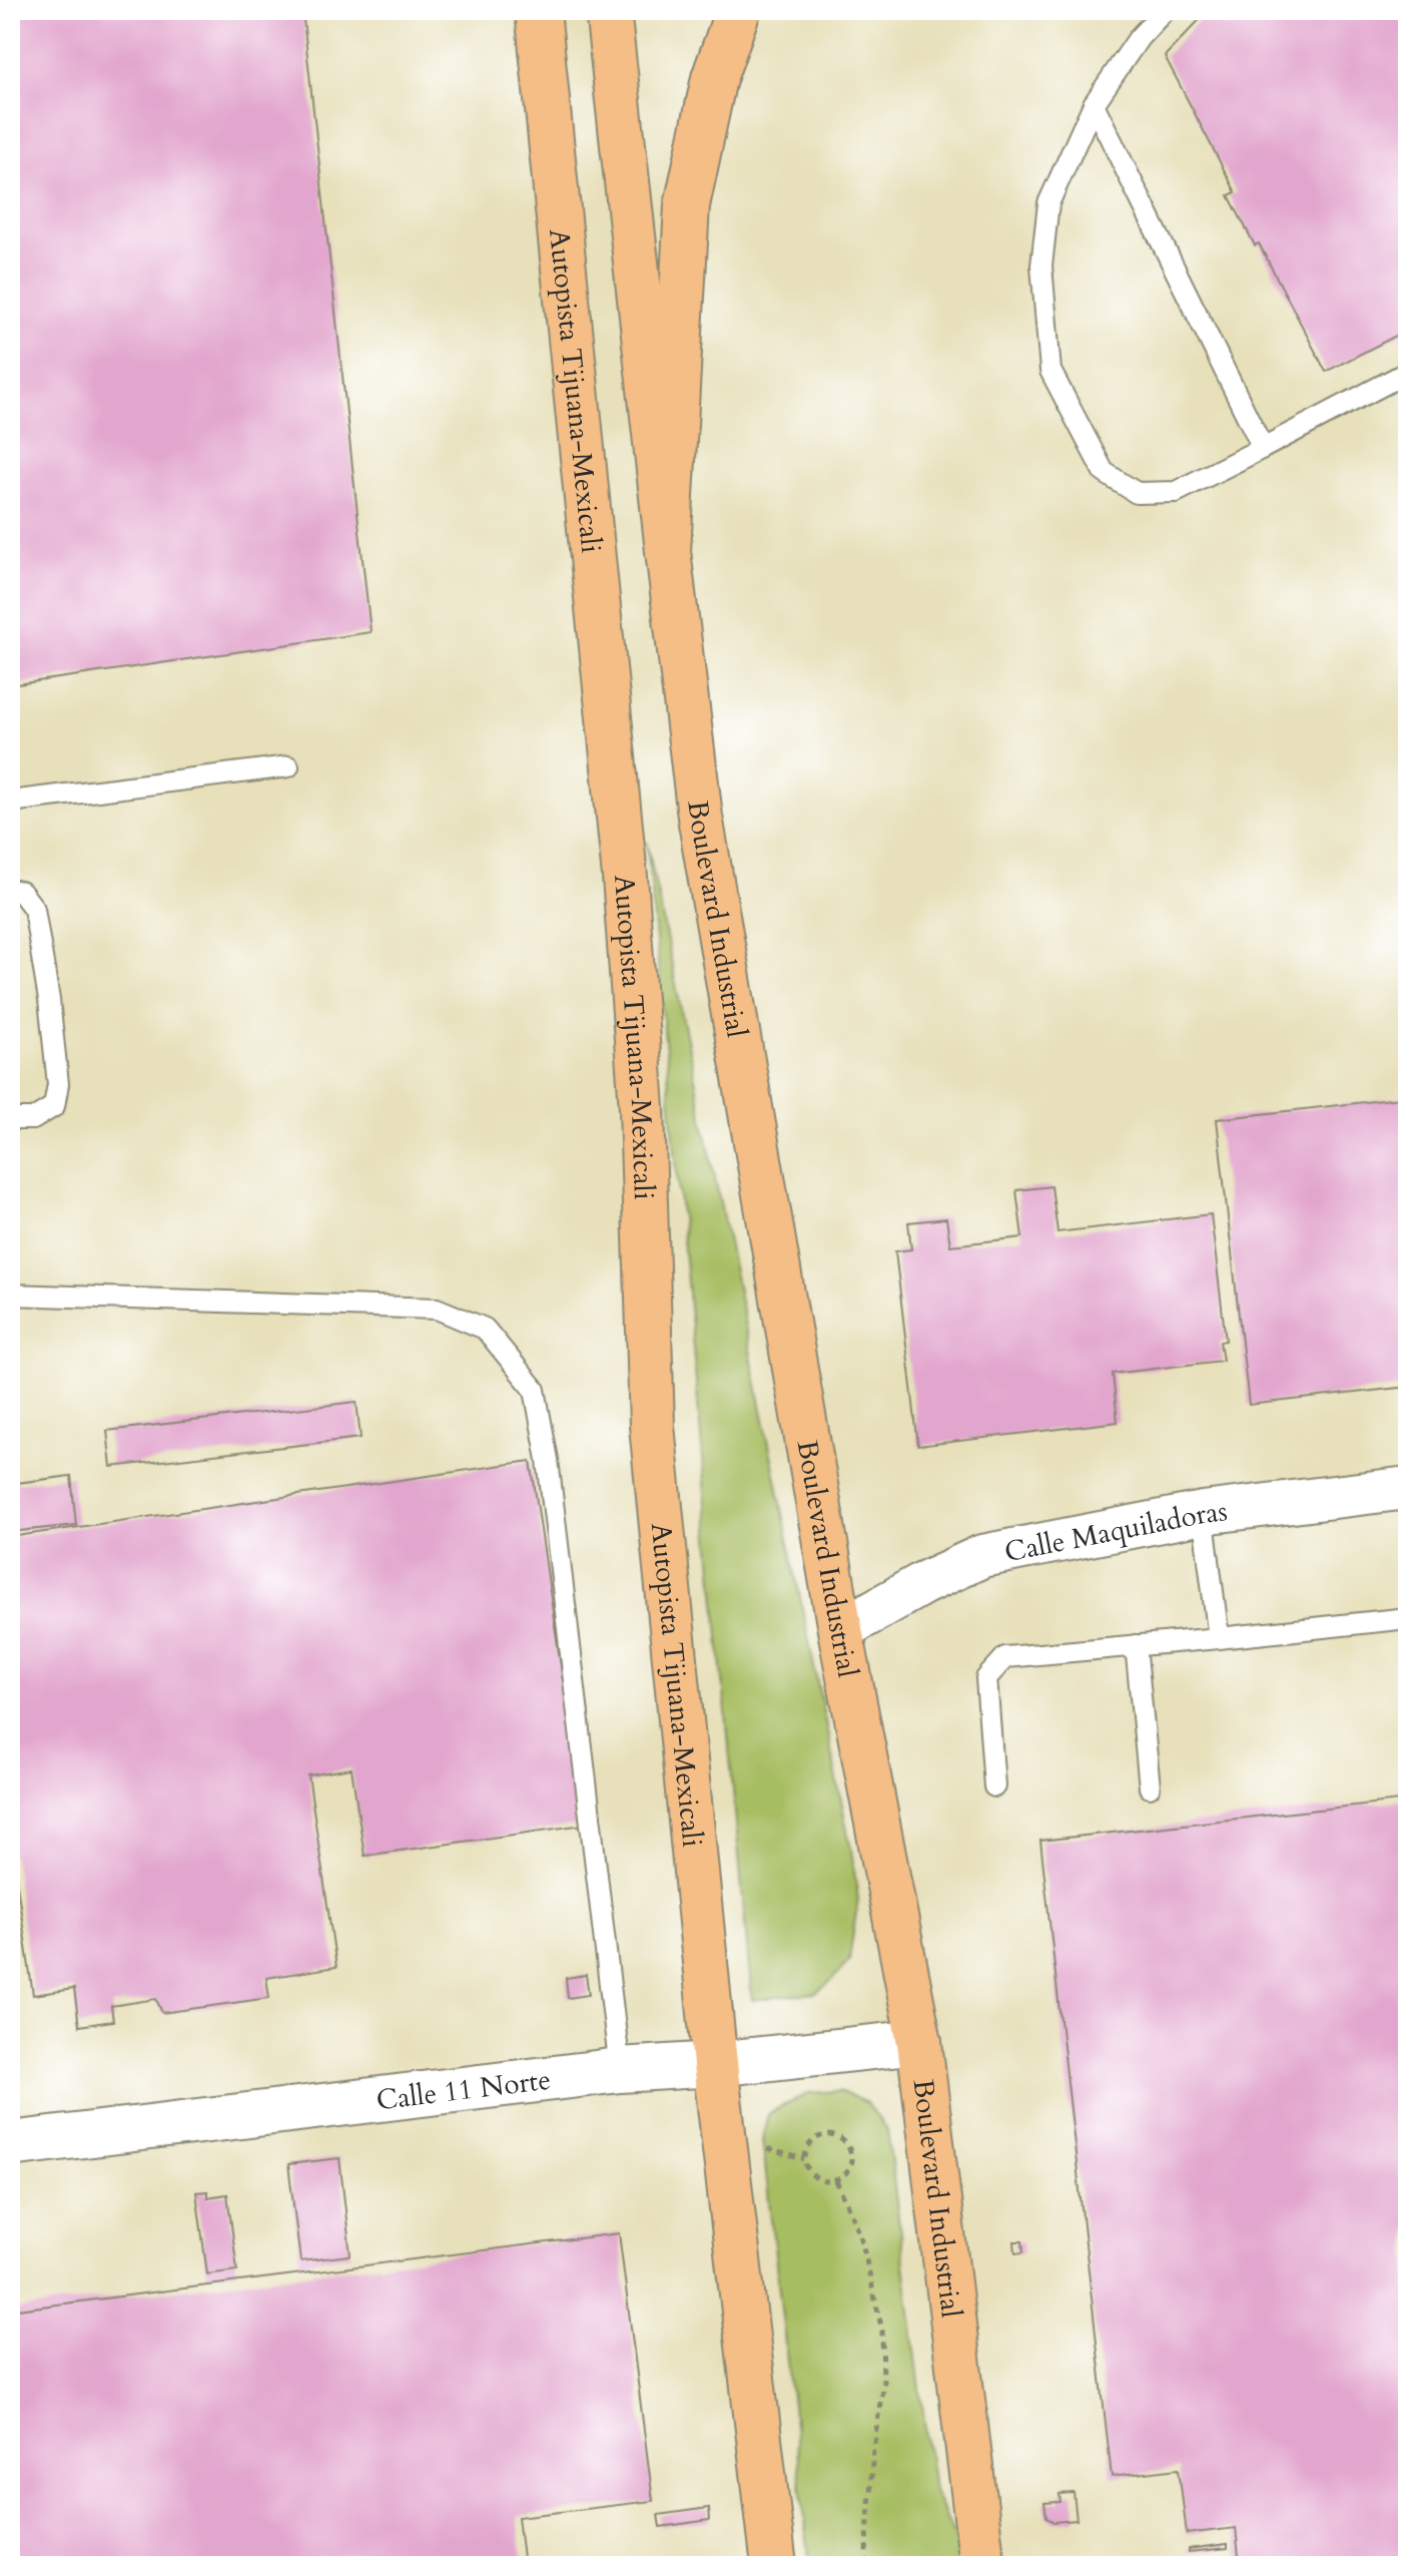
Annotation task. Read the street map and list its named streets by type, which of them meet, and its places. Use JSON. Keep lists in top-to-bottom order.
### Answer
{
  "streets": {
    "highway": ["Autopista Tijuana-Mexicali", "Boulevard Industrial"],
    "street": ["Calle Maquiladoras", "Calle 11 Norte"]
  },
  "crossings": [
    ["Autopista Tijuana-Mexicali", "Calle 11 Norte"],
    ["Boulevard Industrial", "Calle Maquiladoras"],
    ["Boulevard Industrial", "Calle 11 Norte"]
  ]
}
